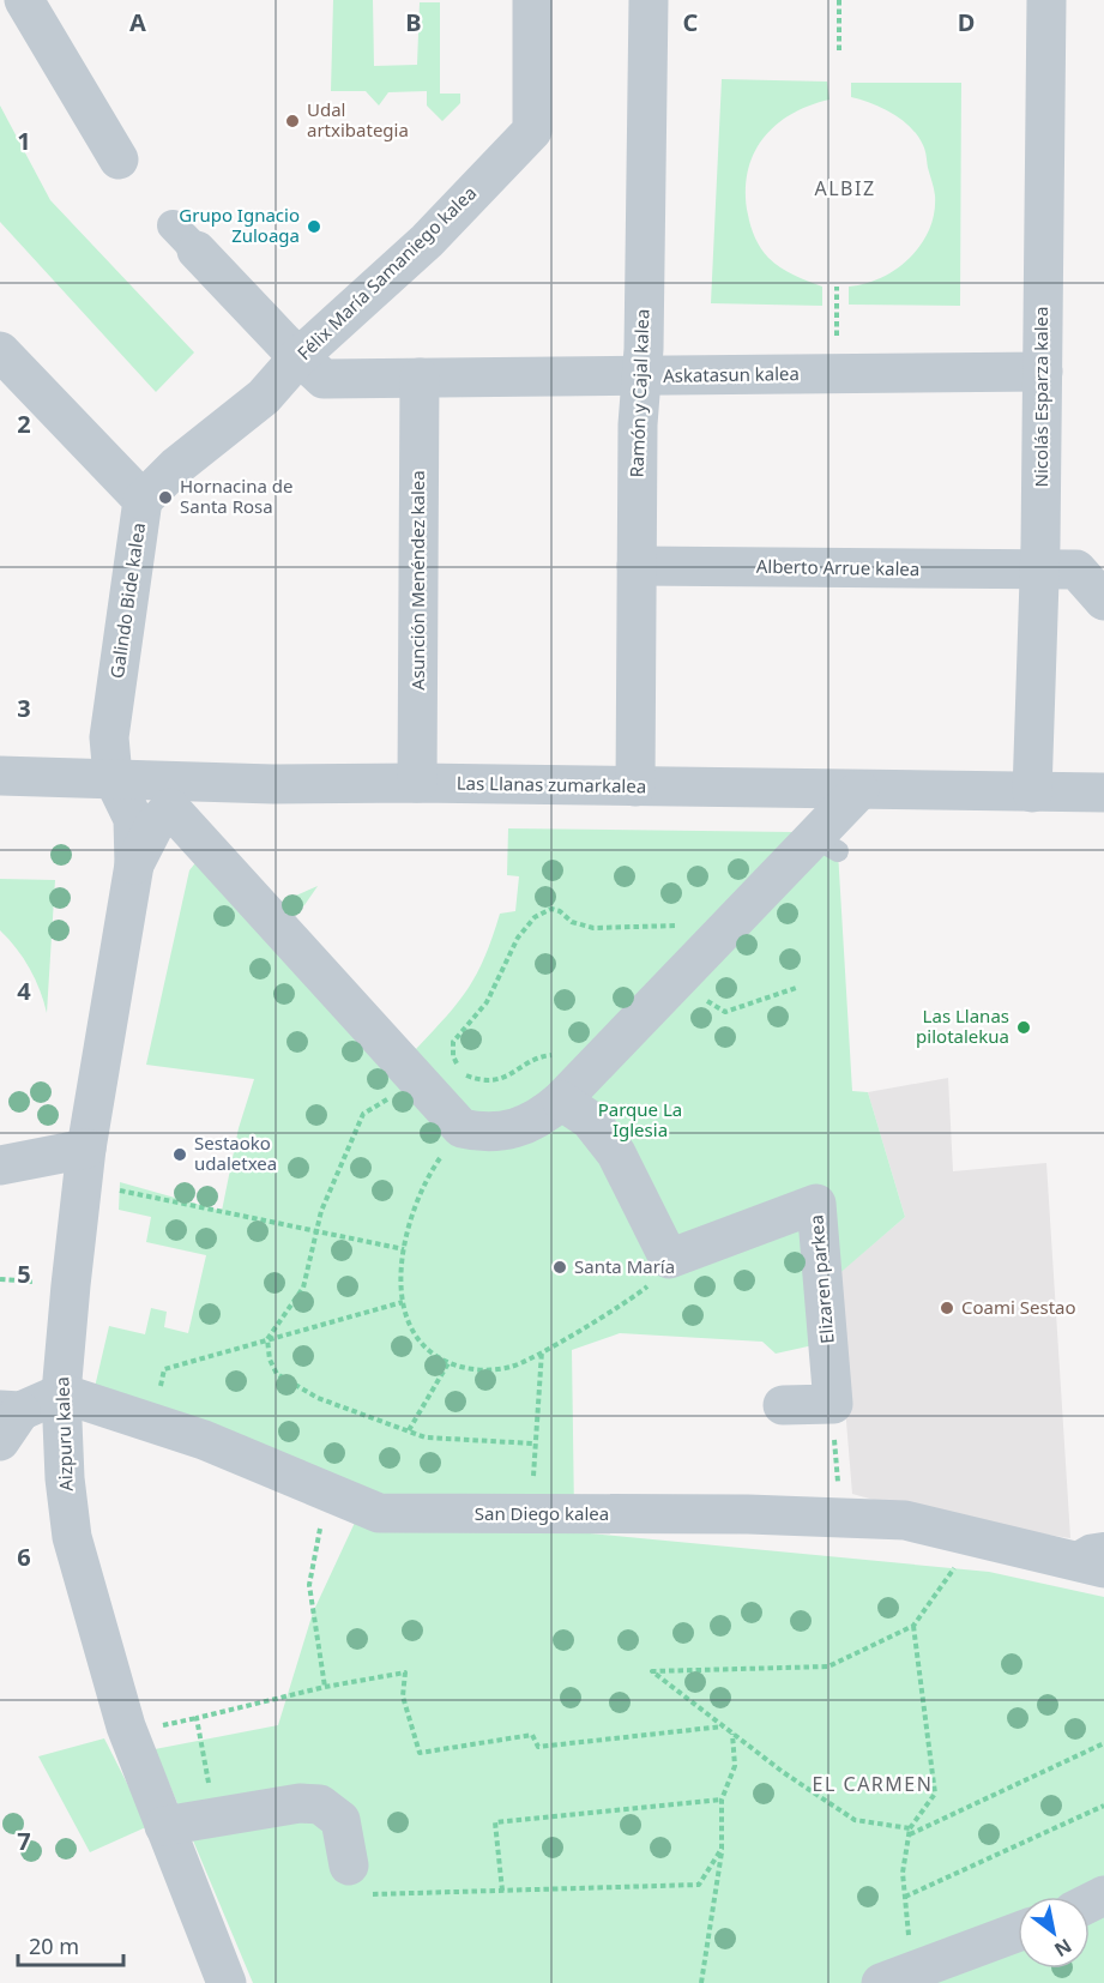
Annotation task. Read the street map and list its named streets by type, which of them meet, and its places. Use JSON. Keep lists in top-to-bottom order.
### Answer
{
  "streets": {
    "street": [
      "Félix María Samaniego kalea",
      "Askatasun kalea",
      "Ramón y Cajal kalea",
      "Nicolás Esparza kalea",
      "Alberto Arrue kalea",
      "Asunción Menéndez kalea",
      "Galindo Bide kalea",
      "Las Llanas zumarkalea",
      "Elizaren parkea",
      "Aizpuru kalea",
      "San Diego kalea"
    ]
  },
  "crossings": [
    ["Félix María Samaniego kalea", "Askatasun kalea"],
    ["Félix María Samaniego kalea", "Galindo Bide kalea"],
    ["Askatasun kalea", "Ramón y Cajal kalea"],
    ["Askatasun kalea", "Nicolás Esparza kalea"],
    ["Askatasun kalea", "Asunción Menéndez kalea"],
    ["Ramón y Cajal kalea", "Alberto Arrue kalea"],
    ["Ramón y Cajal kalea", "Las Llanas zumarkalea"],
    ["Nicolás Esparza kalea", "Alberto Arrue kalea"],
    ["Nicolás Esparza kalea", "Las Llanas zumarkalea"],
    ["Asunción Menéndez kalea", "Las Llanas zumarkalea"],
    ["Galindo Bide kalea", "Las Llanas zumarkalea"],
    ["Galindo Bide kalea", "Aizpuru kalea"],
    ["Las Llanas zumarkalea", "Aizpuru kalea"],
    ["Aizpuru kalea", "San Diego kalea"]
  ],
  "districts": ["ALBIZ", "EL CARMEN"],
  "parks": ["Parque La Iglesia"],
  "places": [
    "Udal artxibategia",
    "Grupo Ignacio Zuloaga",
    "Hornacina de Santa Rosa",
    "Las Llanas pilotalekua",
    "Sestaoko udaletxea",
    "Santa María",
    "Coami Sestao"
  ],
  "scale_bar": "20 m",
  "north": "bottom right",
  "grid": {
    "columns": [
      "A",
      "B",
      "C",
      "D"
    ],
    "rows": [
      "1",
      "2",
      "3",
      "4",
      "5",
      "6",
      "7"
    ]
  }
}
